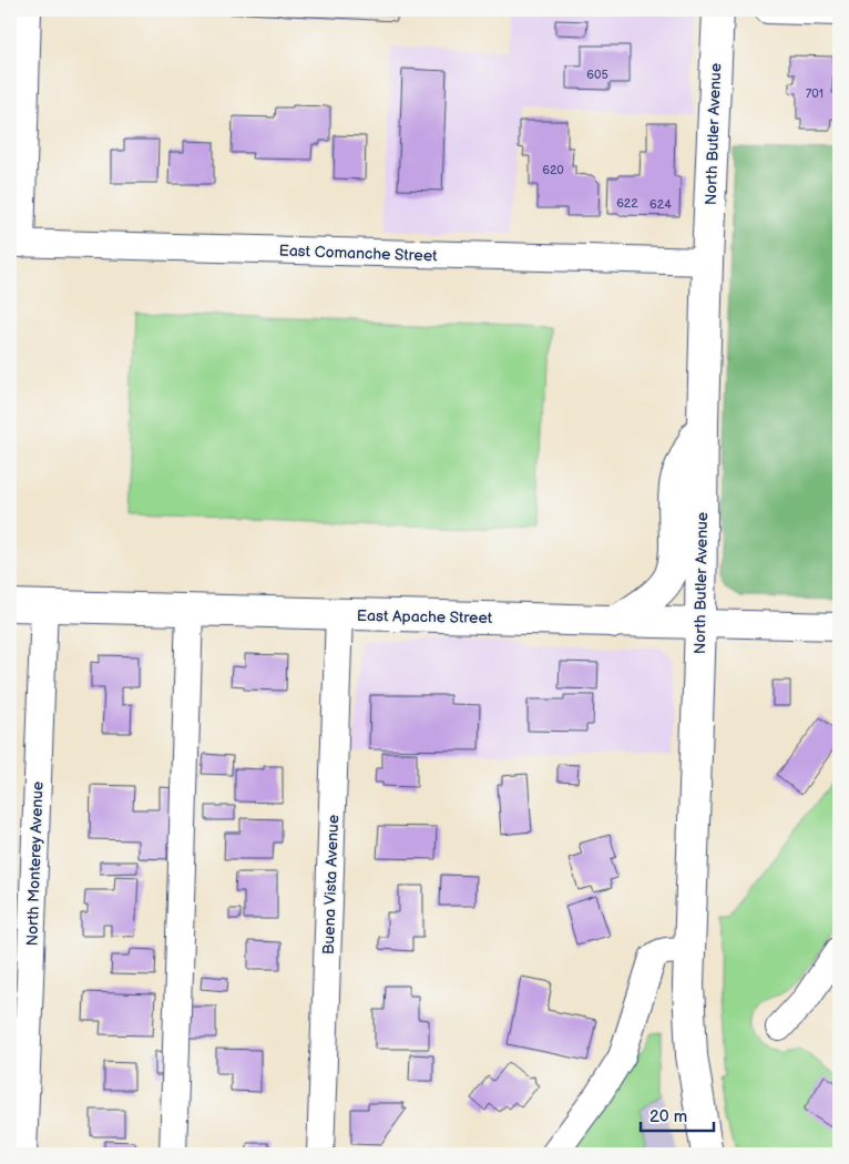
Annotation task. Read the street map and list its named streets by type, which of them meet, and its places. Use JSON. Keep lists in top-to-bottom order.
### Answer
{
  "streets": {
    "main road": ["North Butler Avenue", "East Apache Street"],
    "street": ["East Comanche Street", "North Monterey Avenue", "Buena Vista Avenue"]
  },
  "crossings": [
    ["North Butler Avenue", "East Comanche Street"],
    ["North Butler Avenue", "East Apache Street"],
    ["East Apache Street", "North Monterey Avenue"],
    ["East Apache Street", "Buena Vista Avenue"]
  ],
  "house_numbers": [
    "605",
    "701",
    "620",
    "622",
    "624"
  ],
  "scale_bar": "20 m"
}
